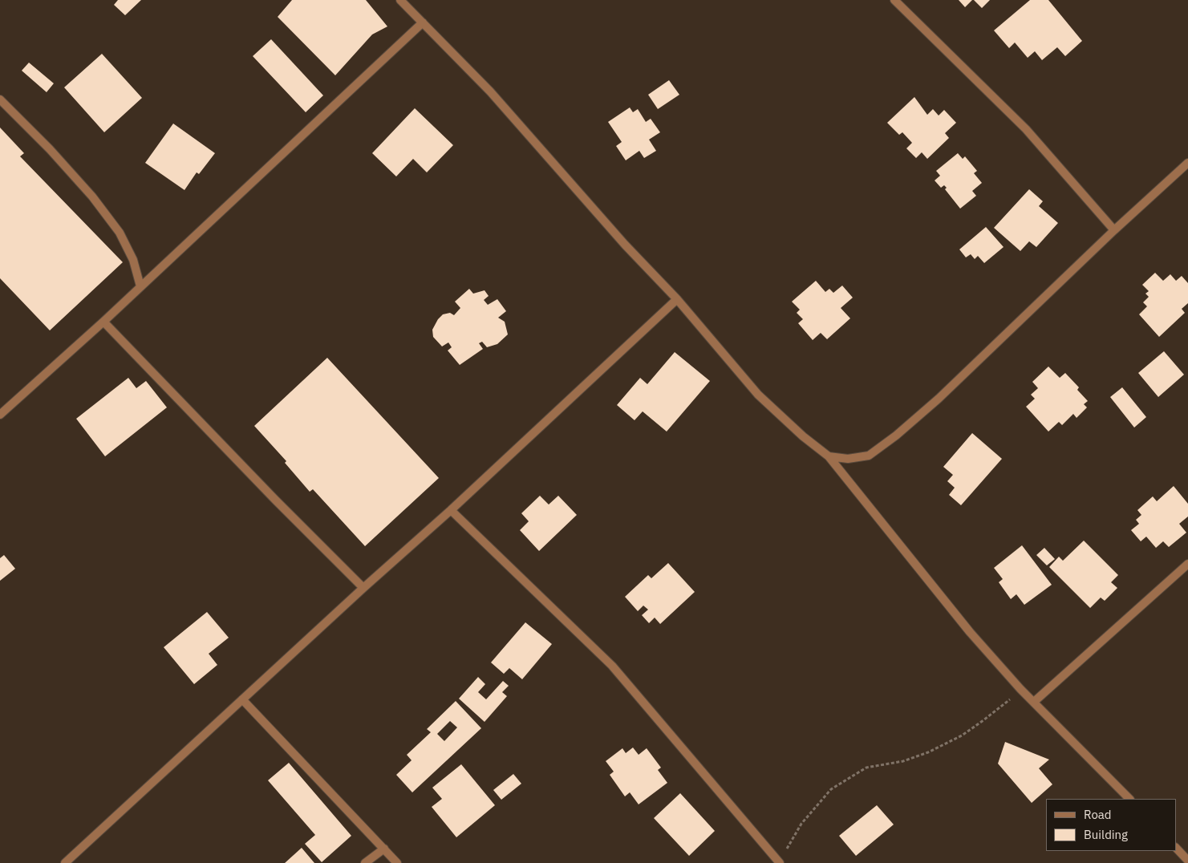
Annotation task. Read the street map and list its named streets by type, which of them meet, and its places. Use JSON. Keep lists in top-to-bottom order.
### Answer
{
  "legend": ["Road", "Building"]
}
